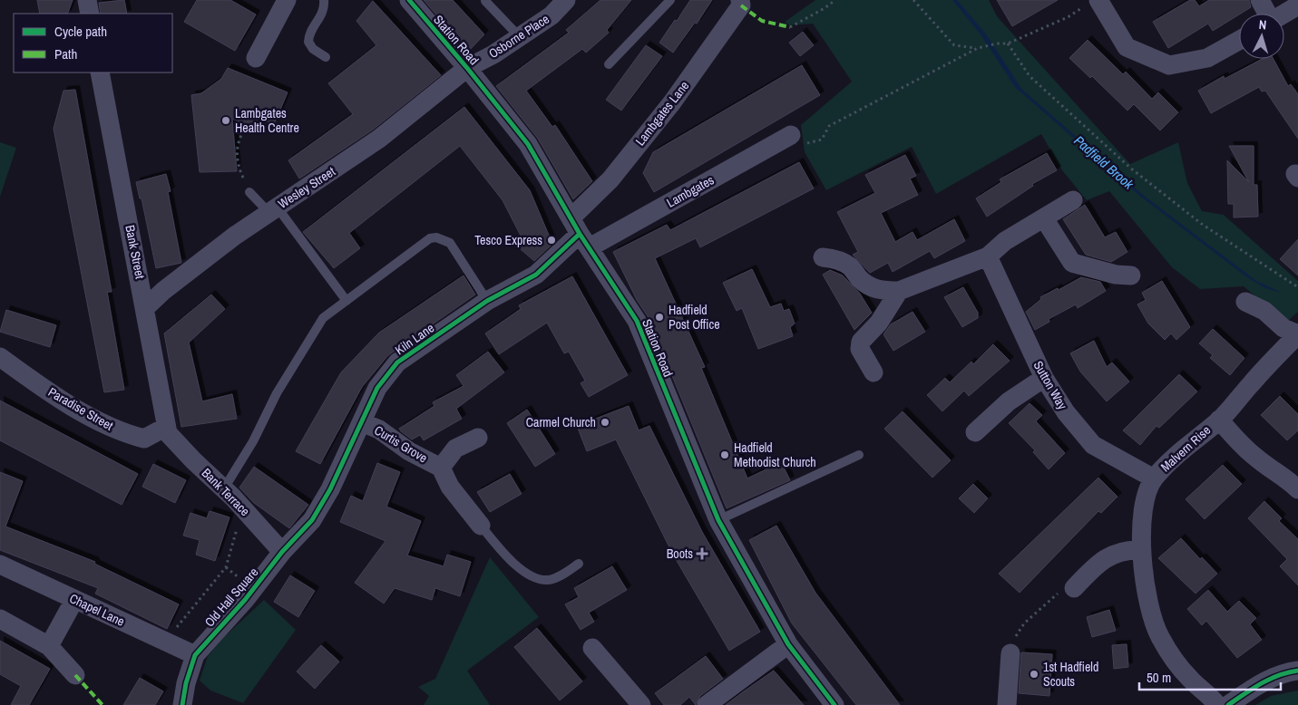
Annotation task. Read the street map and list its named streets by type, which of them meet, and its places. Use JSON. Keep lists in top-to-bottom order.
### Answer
{
  "streets": {
    "street": [
      "Osborne Place",
      "Station Road",
      "Lambgates Lane",
      "Wesley Street",
      "Lambgates",
      "Bank Street",
      "Kiln Lane",
      "Sutton Way",
      "Paradise Street",
      "Curtis Grove",
      "Malvern Rise",
      "Bank Terrace",
      "Old Hall Square",
      "Chapel Lane"
    ]
  },
  "crossings": [
    ["Osborne Place", "Station Road"],
    ["Osborne Place", "Wesley Street"],
    ["Station Road", "Lambgates Lane"],
    ["Station Road", "Wesley Street"],
    ["Station Road", "Lambgates"],
    ["Station Road", "Kiln Lane"],
    ["Lambgates Lane", "Lambgates"],
    ["Lambgates Lane", "Kiln Lane"],
    ["Wesley Street", "Bank Street"],
    ["Lambgates", "Kiln Lane"],
    ["Bank Street", "Paradise Street"],
    ["Bank Street", "Bank Terrace"],
    ["Kiln Lane", "Curtis Grove"],
    ["Kiln Lane", "Bank Terrace"],
    ["Kiln Lane", "Old Hall Square"],
    ["Sutton Way", "Malvern Rise"],
    ["Paradise Street", "Bank Terrace"],
    ["Bank Terrace", "Old Hall Square"],
    ["Old Hall Square", "Chapel Lane"]
  ],
  "water": ["Padfield Brook"],
  "places": {
    "other": [
      "Lambgates Health Centre",
      "Tesco Express",
      "Hadfield Post Office",
      "Carmel Church",
      "Hadfield Methodist Church",
      "1st Hadfield Scouts"
    ],
    "health": ["Boots"]
  },
  "legend": ["Cycle path", "Path"],
  "scale_bar": "50 m",
  "north": "top"
}
